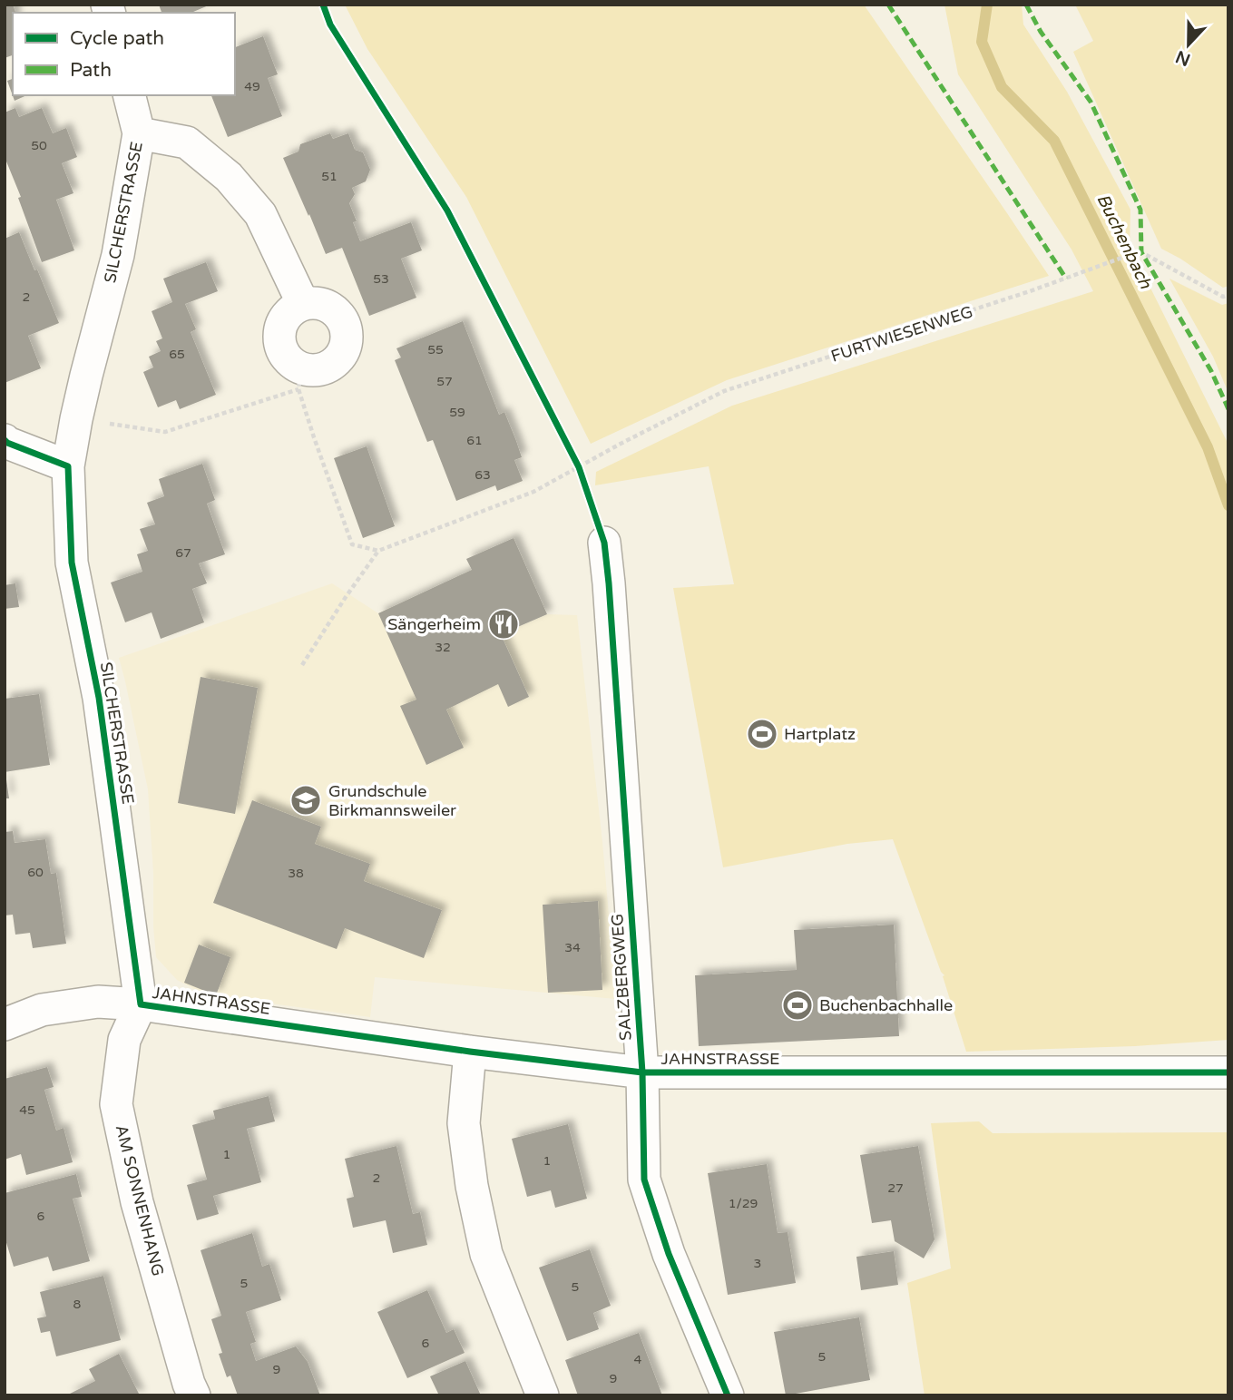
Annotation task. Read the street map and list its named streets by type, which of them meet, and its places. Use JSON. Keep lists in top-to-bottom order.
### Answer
{
  "streets": {
    "street": [
      "SILCHERSTRASSE",
      "SALZBERGWEG",
      "JAHNSTRASSE",
      "AM SONNENHANG"
    ],
    "path": ["FURTWIESENWEG"]
  },
  "crossings": [
    ["SILCHERSTRASSE", "JAHNSTRASSE"],
    ["SILCHERSTRASSE", "AM SONNENHANG"],
    ["SALZBERGWEG", "JAHNSTRASSE"],
    ["JAHNSTRASSE", "AM SONNENHANG"]
  ],
  "water": ["Buchenbach"],
  "places": {
    "restaurant": ["Sängerheim"],
    "sports": ["Hartplatz", "Buchenbachhalle"],
    "school or university": ["Grundschule Birkmannsweiler"]
  },
  "house_numbers": [
    "49",
    "50",
    "51",
    "53",
    "2",
    "55",
    "65",
    "57",
    "59",
    "61",
    "63",
    "67",
    "32",
    "60",
    "38",
    "34",
    "45",
    "1",
    "1",
    "2",
    "27",
    "1/29",
    "6",
    "3",
    "5",
    "5",
    "8",
    "6",
    "5",
    "4",
    "9",
    "9"
  ],
  "legend": ["Cycle path", "Path"],
  "north": "bottom"
}
